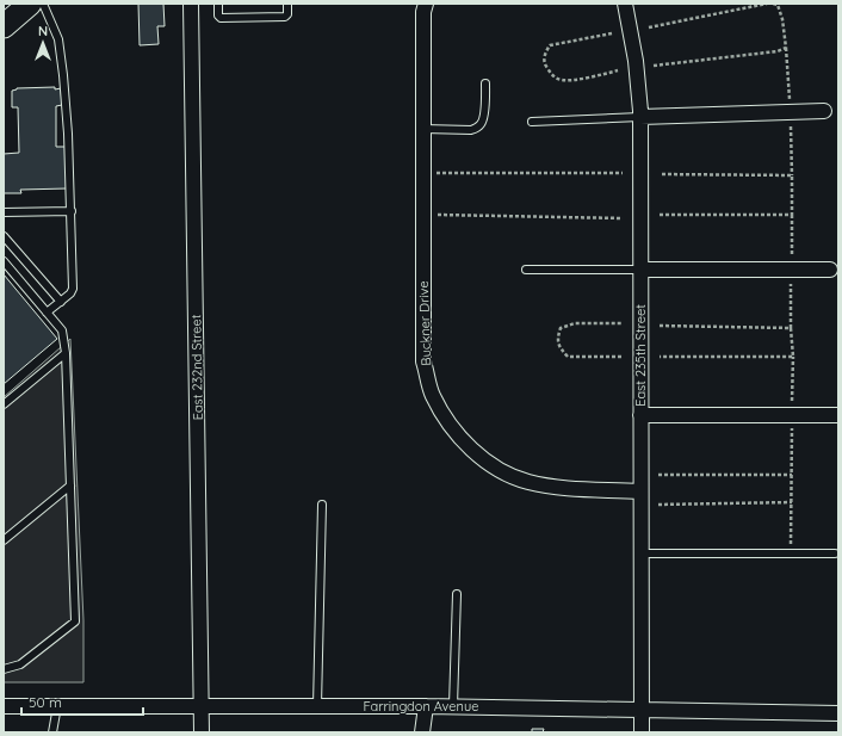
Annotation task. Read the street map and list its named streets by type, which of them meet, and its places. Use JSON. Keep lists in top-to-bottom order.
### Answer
{
  "streets": {
    "street": [
      "Buckner Drive",
      "East 235th Street",
      "East 232nd Street",
      "Farringdon Avenue"
    ]
  },
  "crossings": [
    ["Buckner Drive", "East 235th Street"],
    ["East 235th Street", "Farringdon Avenue"],
    ["East 232nd Street", "Farringdon Avenue"]
  ],
  "scale_bar": "50 m",
  "north": "top"
}
